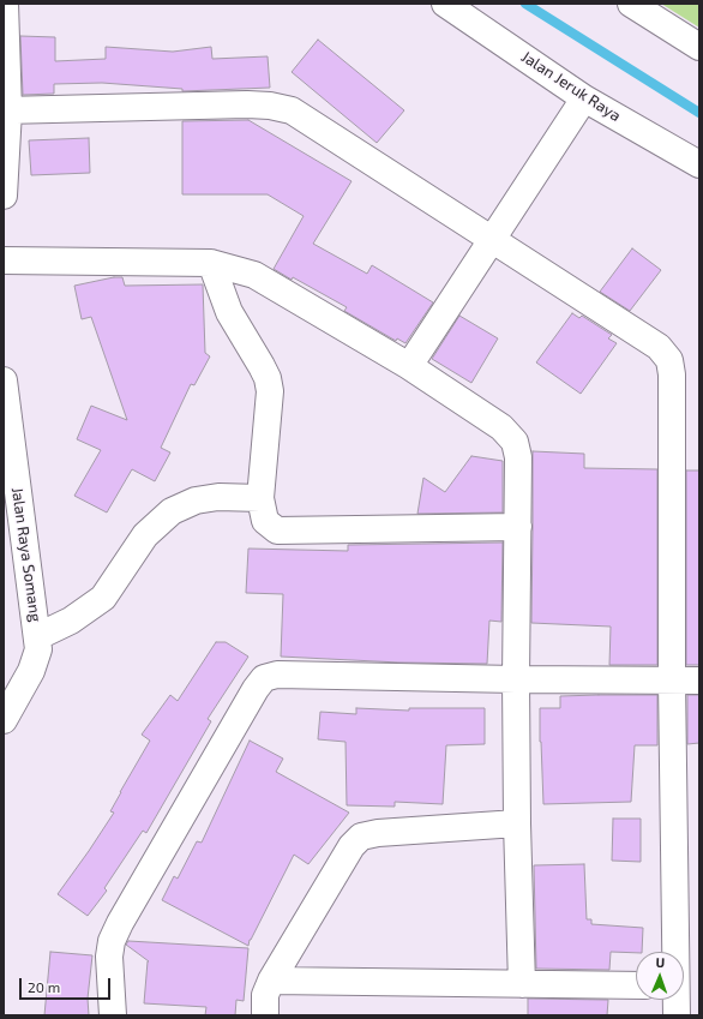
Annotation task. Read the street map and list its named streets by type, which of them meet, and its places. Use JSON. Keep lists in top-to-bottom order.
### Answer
{
  "streets": {
    "street": ["Jalan Jeruk Raya", "Jalan Raya Somang"]
  },
  "scale_bar": "20 m",
  "north": "top"
}
